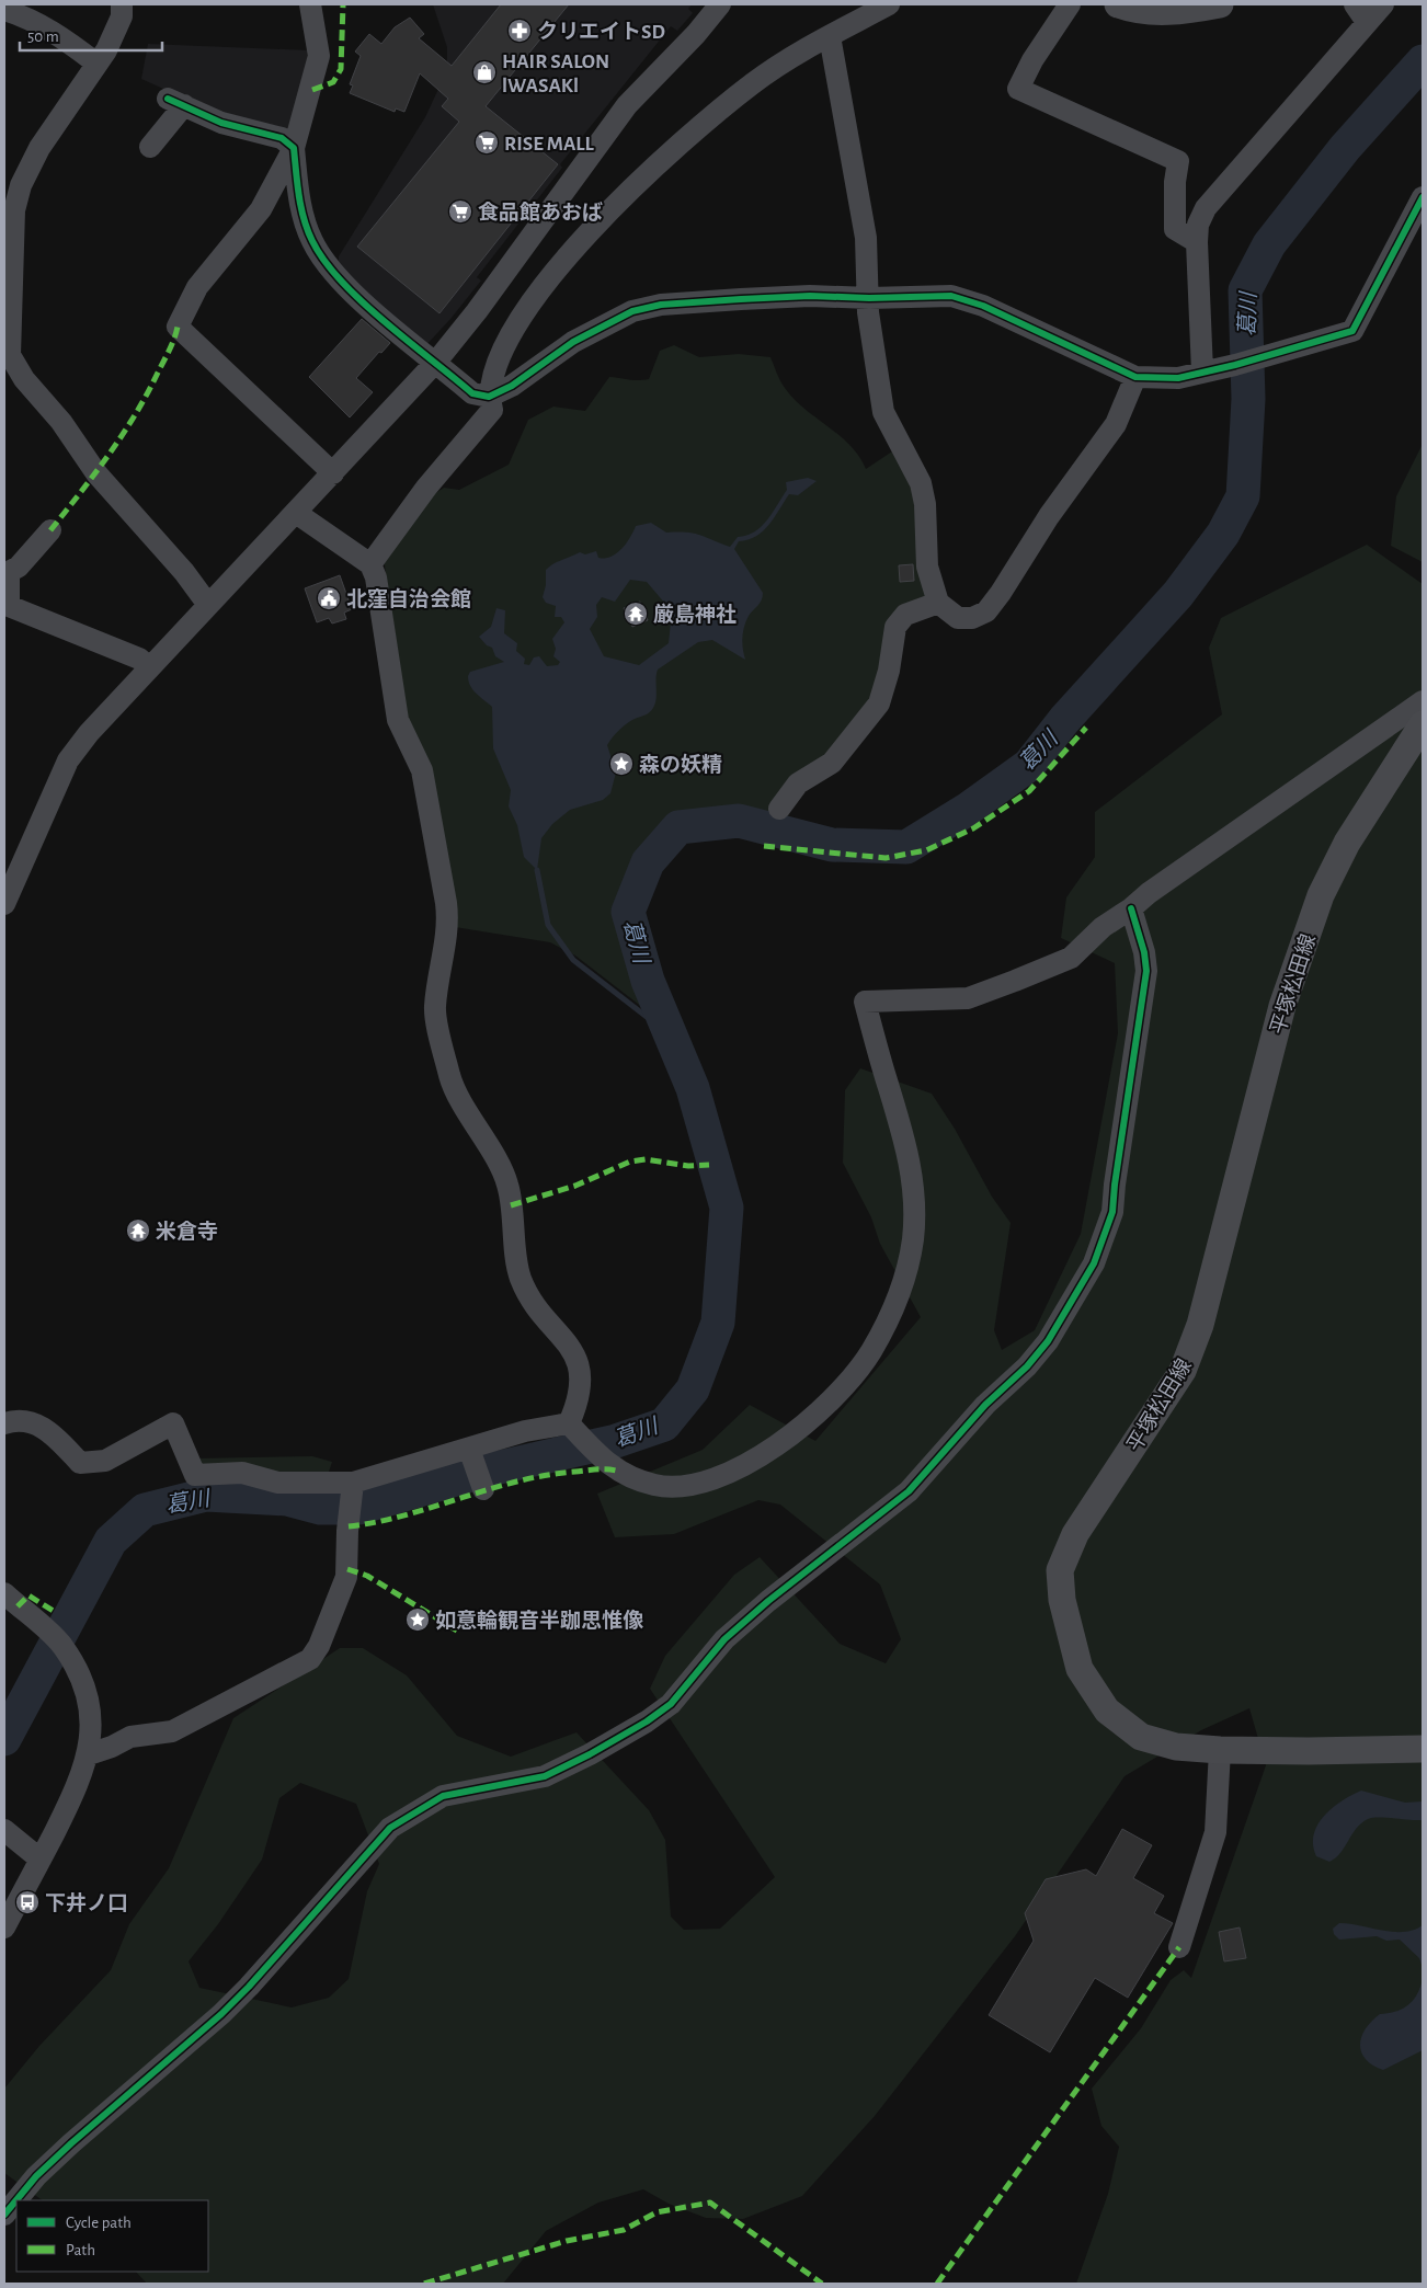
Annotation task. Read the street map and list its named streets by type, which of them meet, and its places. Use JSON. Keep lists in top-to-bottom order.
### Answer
{
  "streets": {
    "main road": ["平塚松田線"]
  },
  "water": ["葛川"],
  "places": {
    "pharmacy": ["クリエイトSD"],
    "shop": ["HAIR SALON lWASAKl"],
    "supermarket": ["RISE MALL", "食品館あおば"],
    "public building": ["北窪自治会館"],
    "temple": ["厳島神社", "米倉寺"],
    "place": ["森の妖精", "如意輪観音半跏思惟像"],
    "bus stop": ["下井ノ口"]
  },
  "legend": ["Cycle path", "Path"],
  "scale_bar": "50 m"
}
